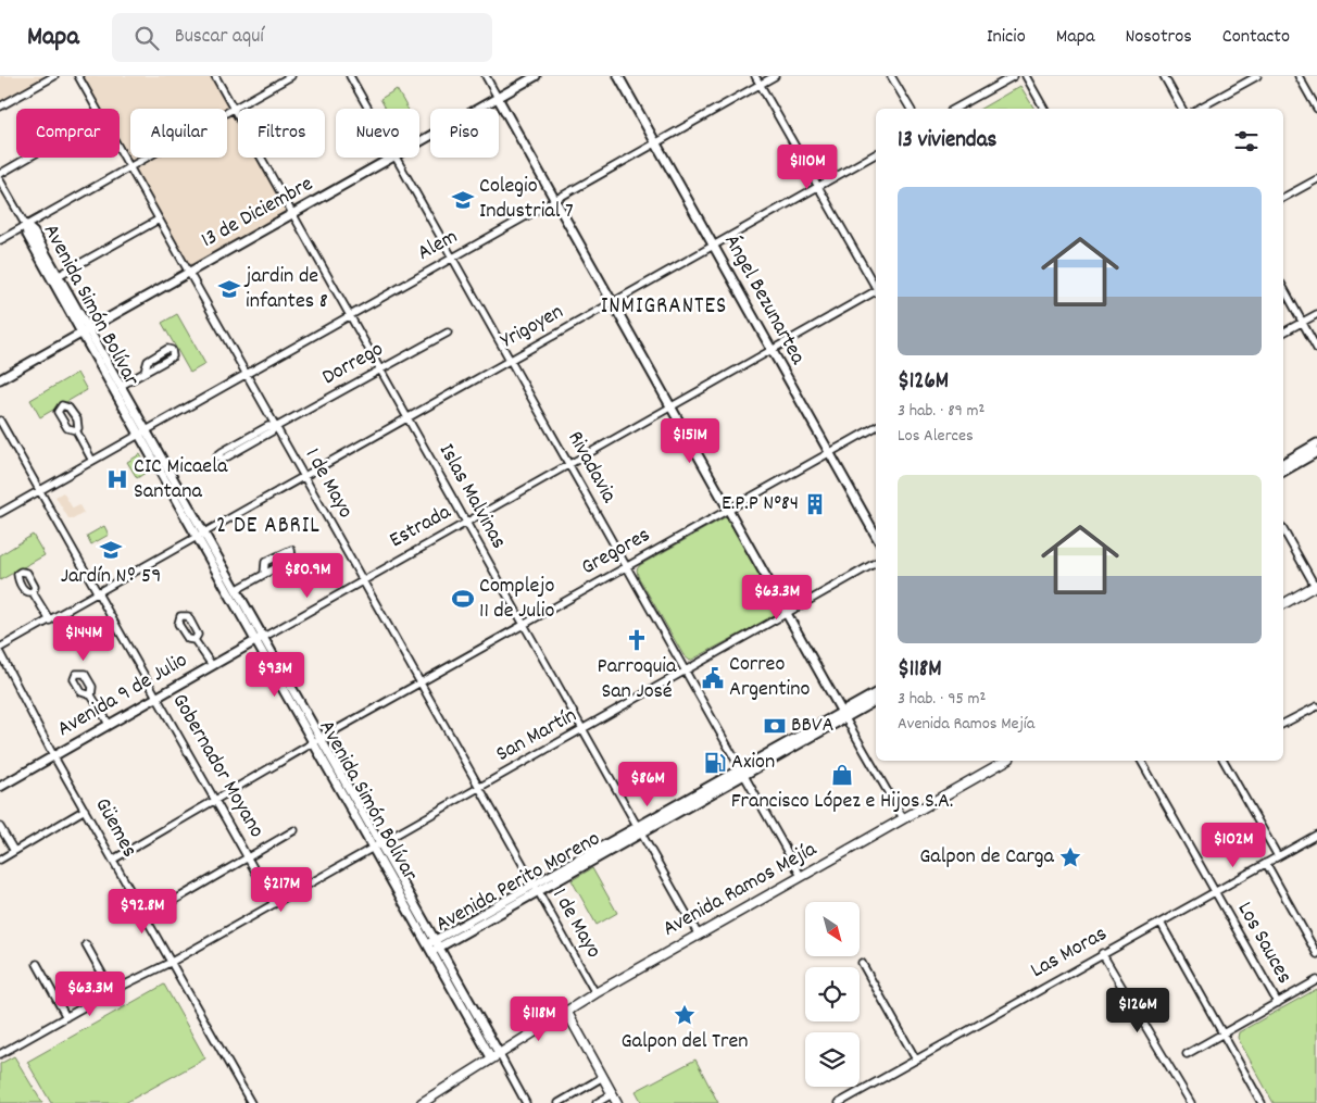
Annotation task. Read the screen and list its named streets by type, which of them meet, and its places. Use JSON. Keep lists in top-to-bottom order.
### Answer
{
  "streets": {
    "main road": ["Avenida Ramos Mejía"],
    "street": [
      "13 de Diciembre",
      "Alem",
      "Ángel Bezunartea",
      "Avenida Simón Bolívar",
      "Yrigoyen",
      "Dorrego",
      "Rivadavia",
      "1 de Mayo",
      "Islas Malvinas",
      "Estrada",
      "Gregores",
      "Avenida 9 de Julio",
      "San Martín",
      "Gobernador Moyano",
      "Güemes",
      "Avenida Perito Moreno",
      "Los Sauces",
      "Las Moras"
    ]
  },
  "crossings": [
    ["13 de Diciembre", "Avenida Simón Bolívar"],
    ["13 de Diciembre", "1 de Mayo"],
    ["13 de Diciembre", "Islas Malvinas"],
    ["Alem", "Ángel Bezunartea"],
    ["Alem", "Avenida Simón Bolívar"],
    ["Alem", "Rivadavia"],
    ["Alem", "1 de Mayo"],
    ["Alem", "Islas Malvinas"],
    ["Alem", "Gobernador Moyano"],
    ["Ángel Bezunartea", "Yrigoyen"],
    ["Ángel Bezunartea", "Estrada"],
    ["Ángel Bezunartea", "Gregores"],
    ["Avenida Simón Bolívar", "Yrigoyen"],
    ["Avenida Simón Bolívar", "Estrada"],
    ["Avenida Simón Bolívar", "Gregores"],
    ["Avenida Simón Bolívar", "Avenida 9 de Julio"],
    ["Avenida Simón Bolívar", "San Martín"],
    ["Avenida Simón Bolívar", "Avenida Perito Moreno"],
    ["Avenida Simón Bolívar", "Avenida Ramos Mejía"],
    ["Yrigoyen", "Rivadavia"],
    ["Yrigoyen", "1 de Mayo"],
    ["Yrigoyen", "Islas Malvinas"],
    ["Yrigoyen", "Gobernador Moyano"],
    ["Dorrego", "1 de Mayo"],
    ["Dorrego", "Islas Malvinas"],
    ["Rivadavia", "Estrada"],
    ["Rivadavia", "Gregores"],
    ["Rivadavia", "San Martín"],
    ["Rivadavia", "Avenida Perito Moreno"],
    ["Rivadavia", "Avenida Ramos Mejía"],
    ["1 de Mayo", "Estrada"],
    ["1 de Mayo", "Gregores"],
    ["1 de Mayo", "San Martín"],
    ["1 de Mayo", "Avenida Perito Moreno"],
    ["1 de Mayo", "Avenida Ramos Mejía"],
    ["Islas Malvinas", "Estrada"],
    ["Islas Malvinas", "Gregores"],
    ["Islas Malvinas", "San Martín"],
    ["Islas Malvinas", "Avenida Perito Moreno"],
    ["Islas Malvinas", "Avenida Ramos Mejía"],
    ["Estrada", "Avenida 9 de Julio"],
    ["Gregores", "Gobernador Moyano"],
    ["Gregores", "Güemes"],
    ["Avenida 9 de Julio", "Gobernador Moyano"],
    ["Avenida 9 de Julio", "Güemes"],
    ["San Martín", "Gobernador Moyano"],
    ["San Martín", "Güemes"],
    ["Los Sauces", "Las Moras"]
  ],
  "districts": ["INMIGRANTES", "2 DE ABRIL"],
  "places": {
    "school or university": ["Colegio Industrial 7", "jardin de infantes 8", "Jardín Nº 59"],
    "hospital": ["CIC Micaela Santana"],
    "building": ["E.P.P N°84"],
    "sports": ["Complejo 11 de Julio"],
    "church": ["Parroquia San José"],
    "public building": ["Correo Argentino"],
    "bank": ["BBVA"],
    "fuel station": ["Axion"],
    "shop": ["Francisco López e Hijos S.A."],
    "place": ["Galpon de Carga", "Galpon del Tren"]
  },
  "north": "bottom right",
  "page": {
    "header": "Mapa",
    "search": "Buscar aquí",
    "nav": [
      "Inicio",
      "Mapa",
      "Nosotros",
      "Contacto"
    ],
    "chip": [
      "Comprar",
      "Alquilar",
      "Filtros",
      "Nuevo",
      "Piso"
    ],
    "heading": "13 viviendas",
    "price": [
      "$110M",
      "$151M",
      "$80.9M",
      "$63.3M",
      "$144M",
      "$93M",
      "$86M",
      "$102M",
      "$217M",
      "$92.8M",
      "$63.3M",
      "$126M",
      "$118M"
    ],
    "list": [
      {
        "name": "$126M",
        "note": "3 hab. · 89 m² · Los Alerces"
      },
      {
        "name": "$118M",
        "note": "3 hab. · 95 m² · Avenida Ramos Mejía"
      }
    ]
  }
}
